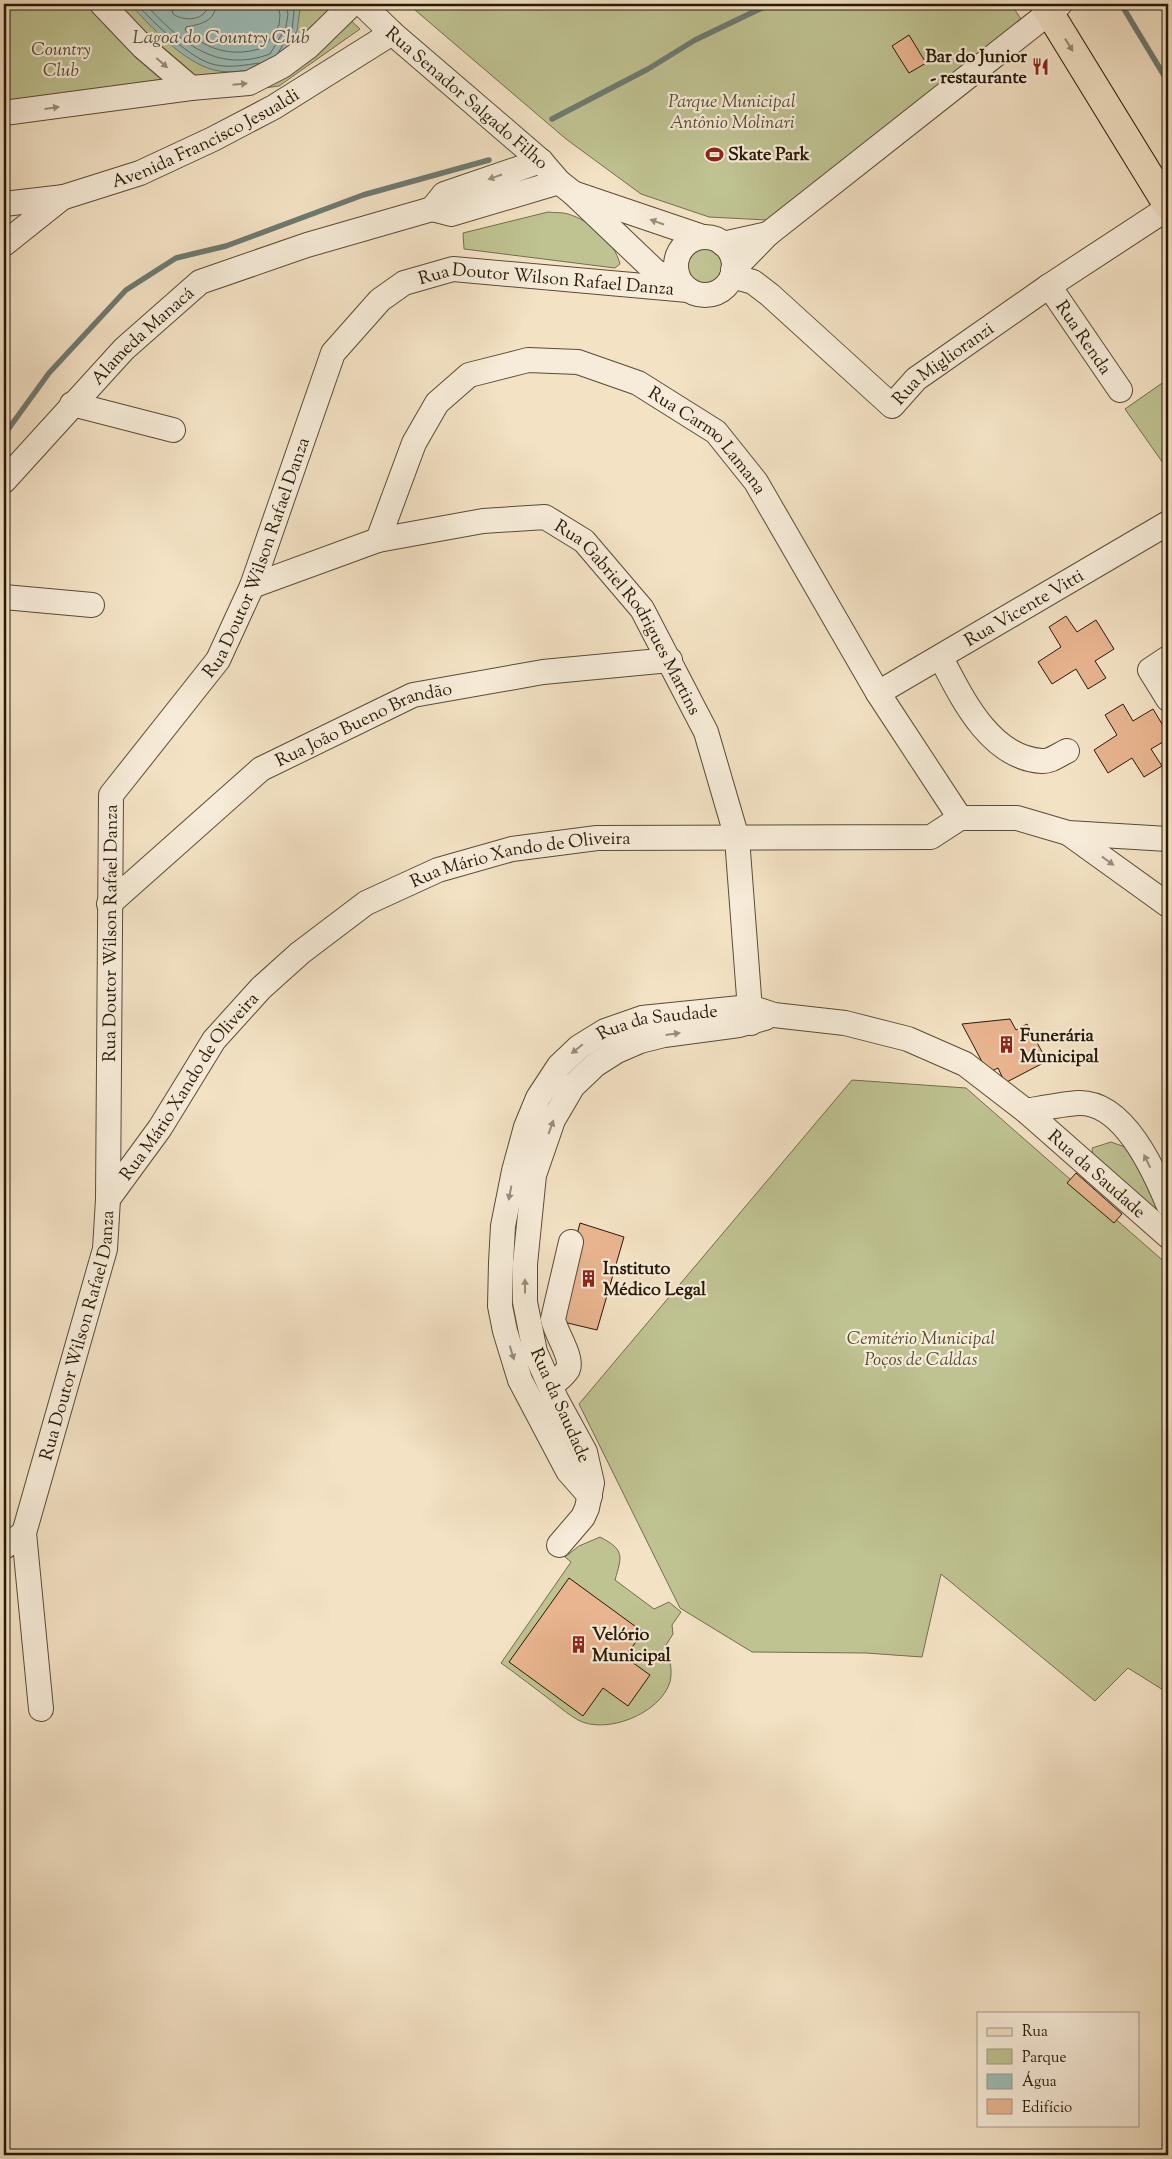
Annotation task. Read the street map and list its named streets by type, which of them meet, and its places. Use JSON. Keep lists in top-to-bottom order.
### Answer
{
  "streets": {
    "street": [
      "Rua Senador Salgado Filho",
      "Avenida Francisco Jesualdi",
      "Rua Doutor Wilson Rafael Danza",
      "Alameda Manacá",
      "Rua Renda",
      "Rua Miglioranzi",
      "Rua Carmo Lamana",
      "Rua Vicente Vitti",
      "Rua Gabriel Rodrigues Martins",
      "Rua João Bueno Brandão",
      "Rua Mário Xando de Oliveira",
      "Rua da Saudade"
    ]
  },
  "crossings": [
    ["Rua Senador Salgado Filho", "Avenida Francisco Jesualdi"],
    ["Rua Senador Salgado Filho", "Rua Doutor Wilson Rafael Danza"],
    ["Rua Senador Salgado Filho", "Alameda Manacá"],
    ["Rua Senador Salgado Filho", "Rua Miglioranzi"],
    ["Rua Doutor Wilson Rafael Danza", "Rua Miglioranzi"],
    ["Rua Doutor Wilson Rafael Danza", "Rua Gabriel Rodrigues Martins"],
    ["Rua Doutor Wilson Rafael Danza", "Rua João Bueno Brandão"],
    ["Rua Doutor Wilson Rafael Danza", "Rua Mário Xando de Oliveira"],
    ["Rua Renda", "Rua Miglioranzi"],
    ["Rua Carmo Lamana", "Rua Vicente Vitti"],
    ["Rua Carmo Lamana", "Rua Gabriel Rodrigues Martins"],
    ["Rua Carmo Lamana", "Rua Mário Xando de Oliveira"],
    ["Rua Gabriel Rodrigues Martins", "Rua João Bueno Brandão"],
    ["Rua Gabriel Rodrigues Martins", "Rua Mário Xando de Oliveira"],
    ["Rua Gabriel Rodrigues Martins", "Rua da Saudade"]
  ],
  "water": ["Lagoa do Country Club"],
  "parks": ["Country Club", "Parque Municipal Antônio Molinari", "Cemitério Municipal Poços de Caldas"],
  "places": {
    "restaurant": ["Bar do Junior - restaurante"],
    "sports": ["Skate Park"],
    "building": ["Funerária Municipal", "Instituto Médico Legal", "Velório Municipal"]
  },
  "legend": [
    "Rua",
    "Parque",
    "Água",
    "Edifício"
  ]
}
